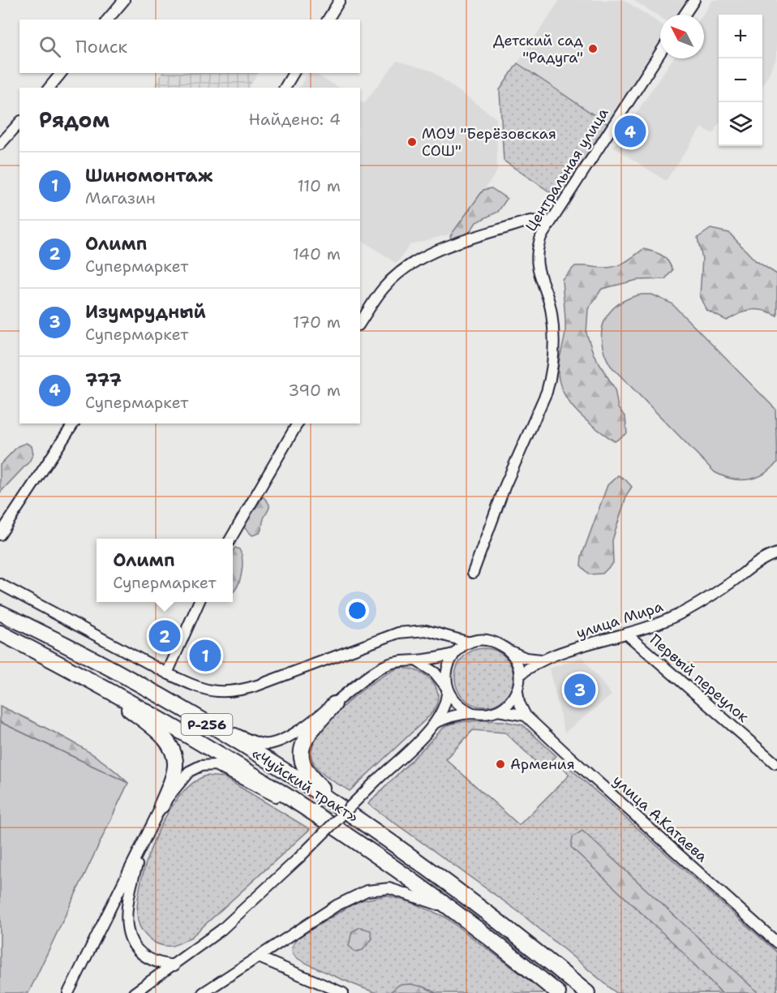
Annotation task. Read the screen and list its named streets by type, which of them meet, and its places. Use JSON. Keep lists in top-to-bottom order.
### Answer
{
  "streets": {
    "highway": ["Р-256", "«Чуйский тракт»"],
    "street": [
      "Центральная улица",
      "улица Мира",
      "Первый переулок",
      "улица А.Катаева"
    ]
  },
  "crossings": [
    ["улица Мира", "Первый переулок"]
  ],
  "places": ["Детский сад \"Радуга\"", "МОУ \"Берёзовская СОШ\"", "Армения"],
  "north": "top left",
  "page": {
    "map_buttons": ["+", "−"],
    "search": "Поиск",
    "heading": ["Рядом", "Найдено: 4"],
    "pins": [
      "4",
      "2",
      "1",
      "3"
    ],
    "list": [
      {
        "mark": "1",
        "name": "Шиномонтаж",
        "note": "Магазин",
        "value": "110 m"
      },
      {
        "mark": "2",
        "name": "Олимп",
        "note": "Супермаркет",
        "value": "140 m"
      },
      {
        "mark": "3",
        "name": "Изумрудный",
        "note": "Супермаркет",
        "value": "170 m"
      },
      {
        "mark": "4",
        "name": "777",
        "note": "Супермаркет",
        "value": "390 m"
      }
    ],
    "popup": ["Олимп", "Супермаркет"]
  }
}
